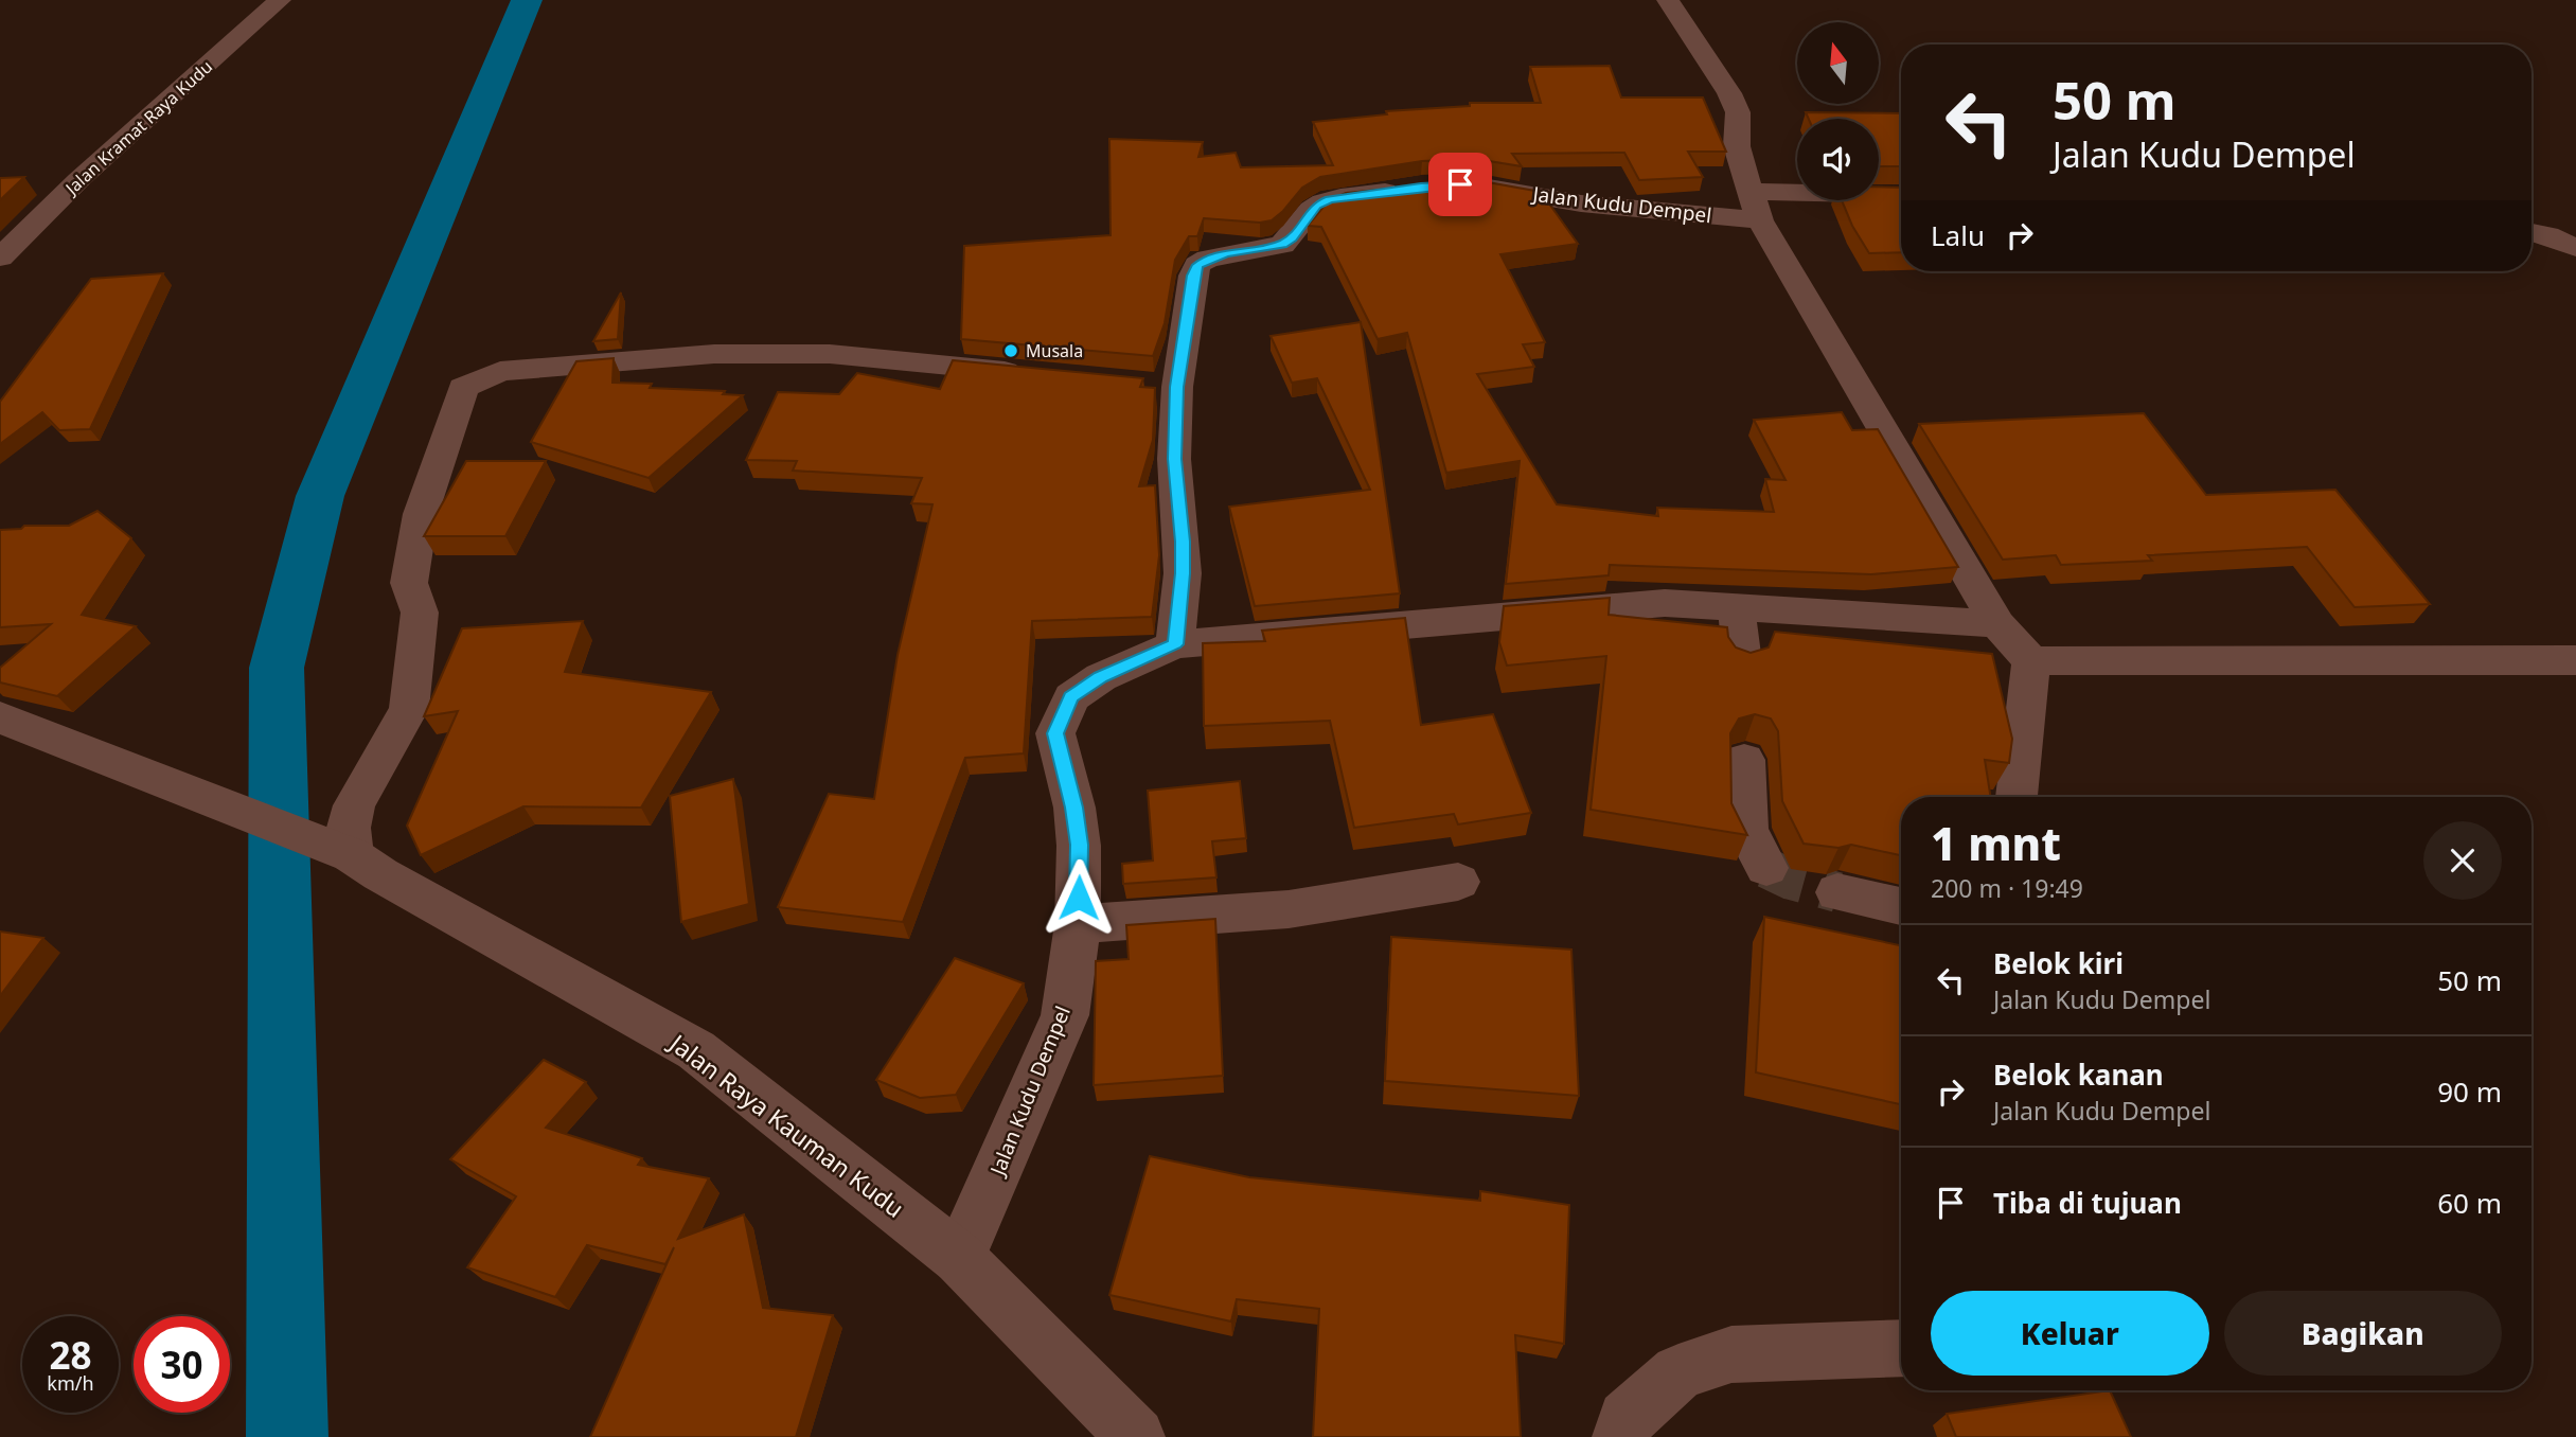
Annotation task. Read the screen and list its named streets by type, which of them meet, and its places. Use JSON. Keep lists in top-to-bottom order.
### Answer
{
  "streets": {
    "street": ["Jalan Kramat Raya Kudu", "Jalan Kudu Dempel", "Jalan Raya Kauman Kudu"]
  },
  "crossings": [
    ["Jalan Kudu Dempel", "Jalan Raya Kauman Kudu"]
  ],
  "places": ["Musala"],
  "north": "top",
  "page": {
    "turn": ["50 m", "Jalan Kudu Dempel"],
    "then": "Lalu",
    "heading": ["1 mnt", "200 m · 19:49"],
    "list": [
      {
        "name": "Belok kiri",
        "note": "Jalan Kudu Dempel",
        "value": "50 m"
      },
      {
        "name": "Belok kanan",
        "note": "Jalan Kudu Dempel",
        "value": "90 m"
      },
      {
        "name": "Tiba di tujuan",
        "value": "60 m"
      }
    ],
    "buttons": ["Keluar", "Bagikan"],
    "speed": "28 km/h",
    "limit": "30"
  }
}
